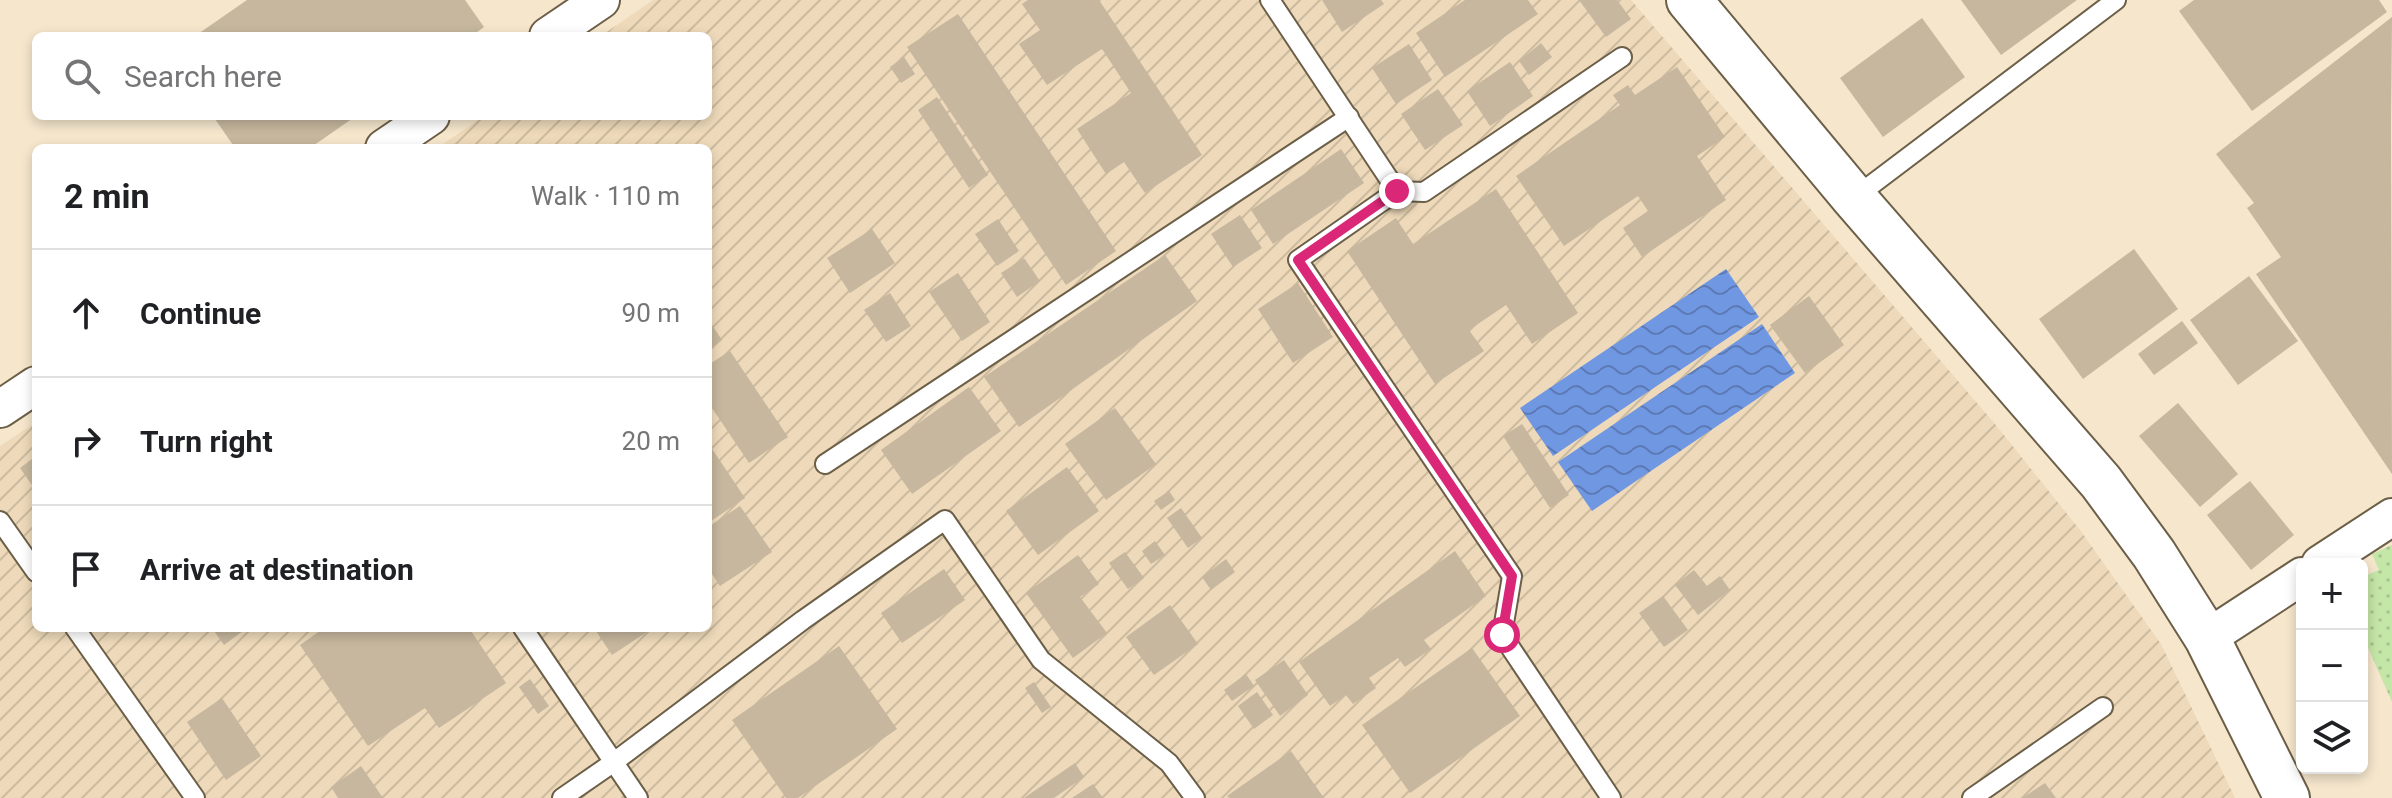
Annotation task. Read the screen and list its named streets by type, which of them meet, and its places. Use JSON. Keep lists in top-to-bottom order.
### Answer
{
  "page": {
    "search": "Search here",
    "heading": ["2 min", "Walk · 110 m"],
    "list": [
      ["Continue", "90 m"],
      ["Turn right", "20 m"],
      "Arrive at destination"
    ],
    "map_buttons": ["+", "−"]
  }
}
